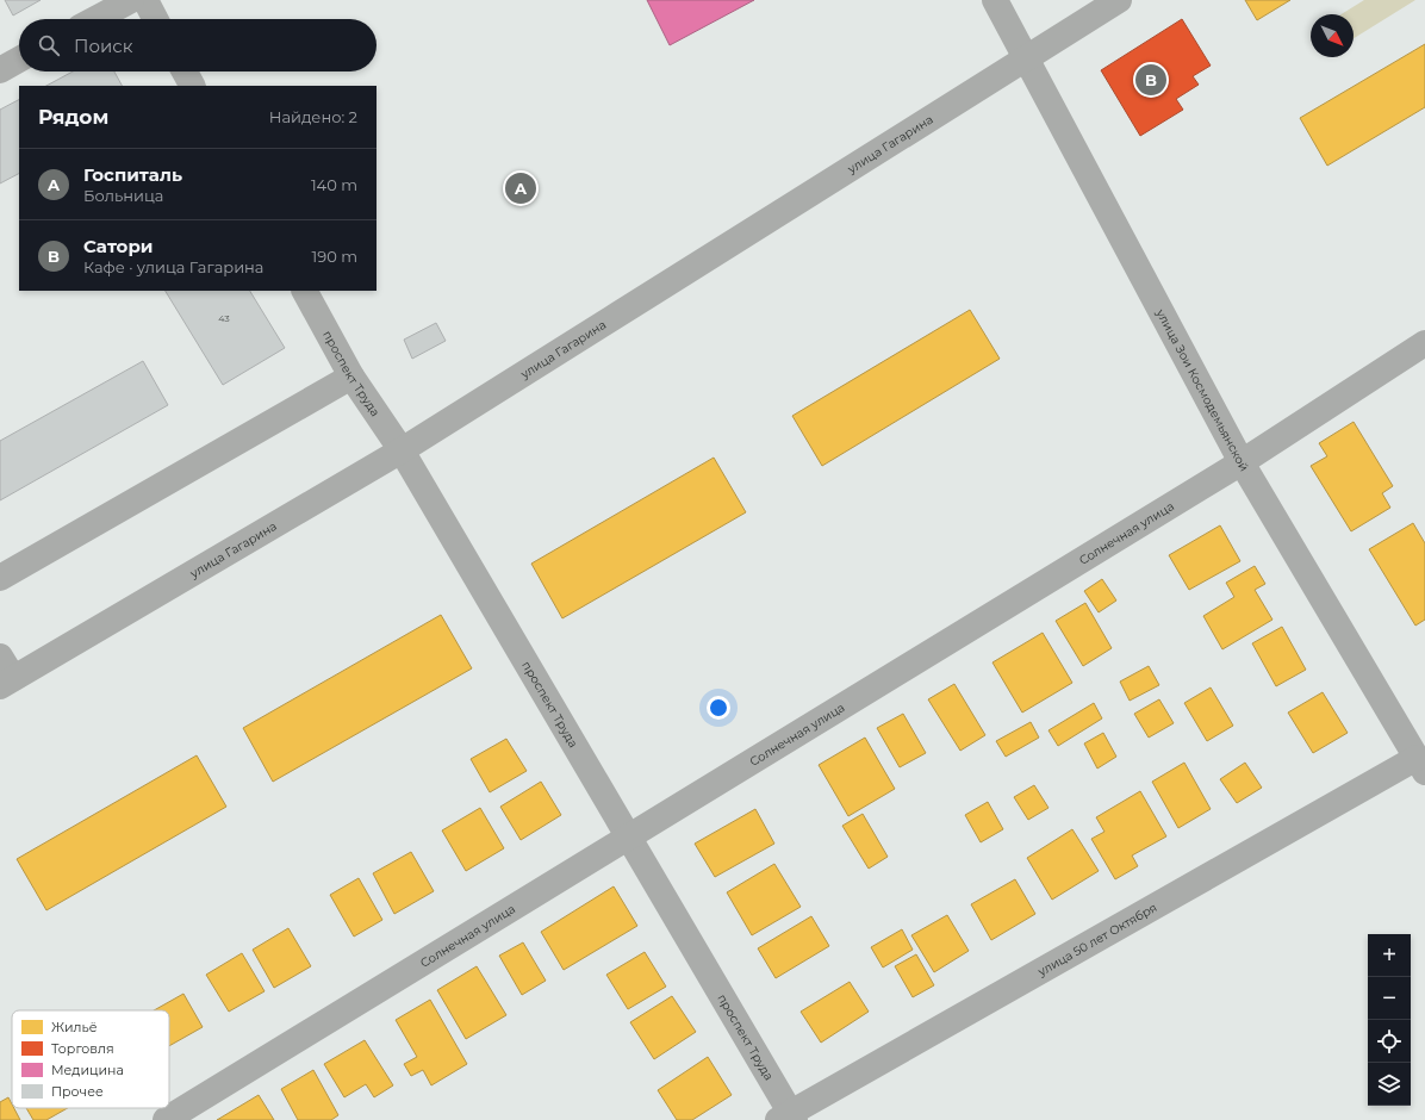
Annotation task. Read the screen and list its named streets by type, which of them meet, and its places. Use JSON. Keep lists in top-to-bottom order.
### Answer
{
  "streets": {
    "street": [
      "улица Гагарина",
      "проспект Труда",
      "улица Зои Космодемьянской",
      "Солнечная улица",
      "улица 50 лет Октября"
    ]
  },
  "crossings": [
    ["улица Гагарина", "проспект Труда"],
    ["улица Гагарина", "улица Зои Космодемьянской"],
    ["проспект Труда", "Солнечная улица"],
    ["проспект Труда", "улица 50 лет Октября"],
    ["улица Зои Космодемьянской", "Солнечная улица"],
    ["улица Зои Космодемьянской", "улица 50 лет Октября"]
  ],
  "house_numbers": ["43"],
  "legend": [
    "Жильё",
    "Торговля",
    "Медицина",
    "Прочее"
  ],
  "north": "bottom right",
  "page": {
    "search": "Поиск",
    "pins": ["B", "A"],
    "heading": ["Рядом", "Найдено: 2"],
    "list": [
      {
        "mark": "A",
        "name": "Госпиталь",
        "note": "Больница",
        "value": "140 m"
      },
      {
        "mark": "B",
        "name": "Сатори",
        "note": "Кафе · улица Гагарина",
        "value": "190 m"
      }
    ],
    "map_buttons": ["+", "−"]
  }
}
